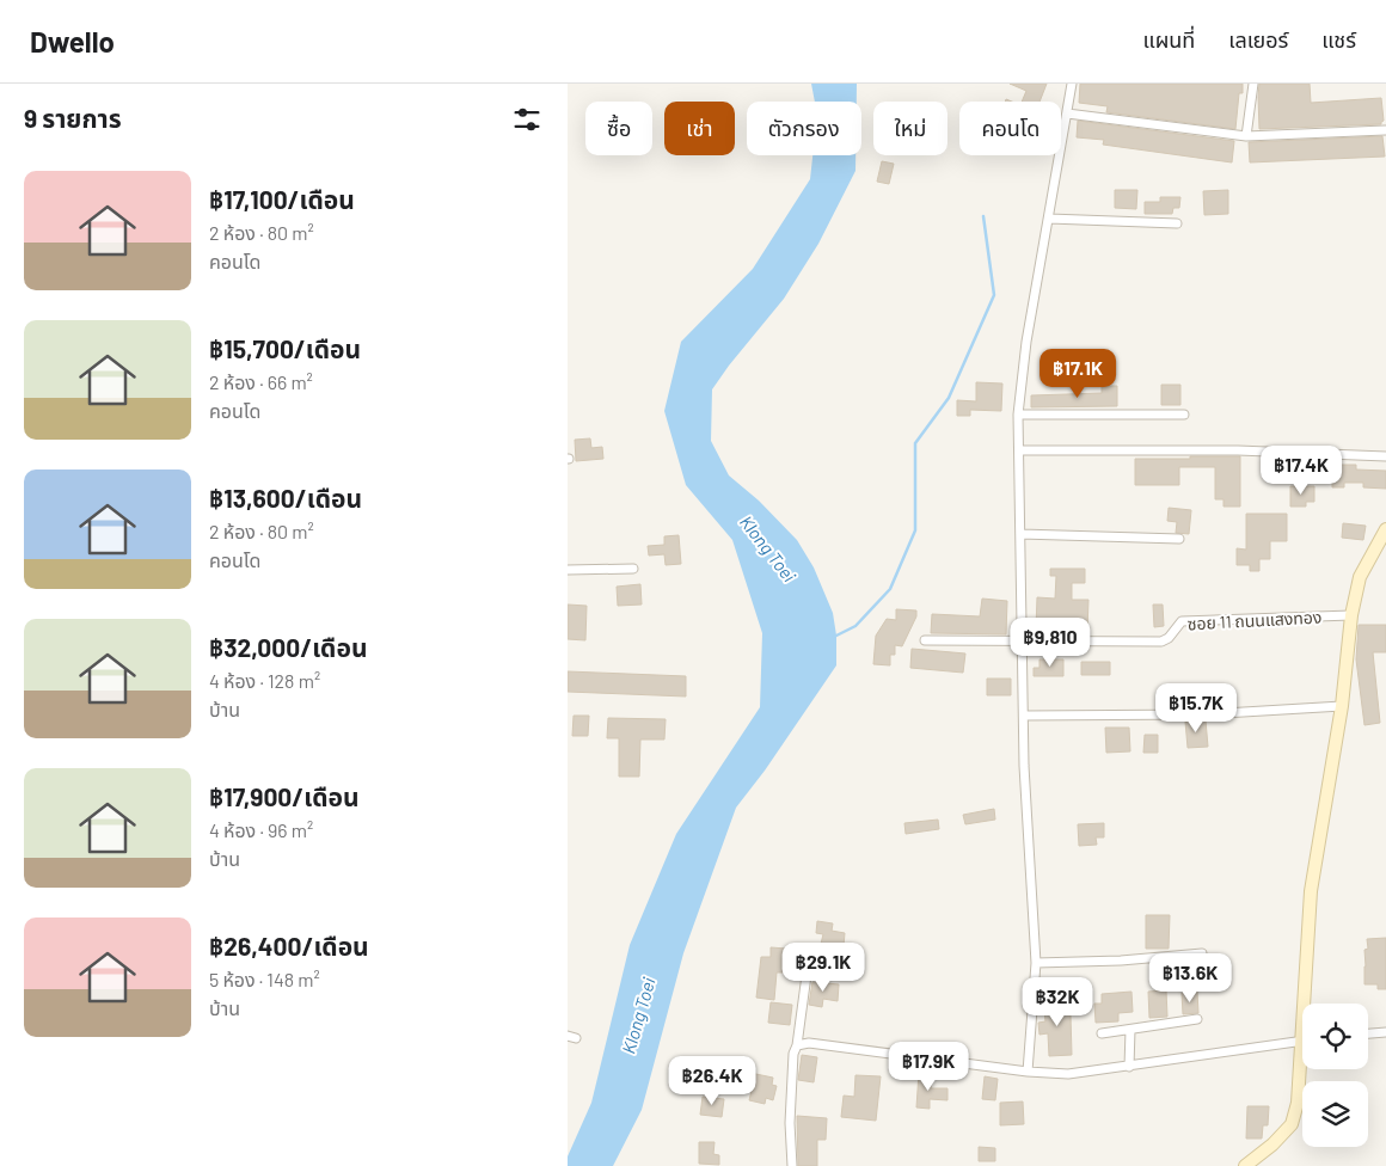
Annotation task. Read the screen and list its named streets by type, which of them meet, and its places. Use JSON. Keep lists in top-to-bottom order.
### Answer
{
  "streets": {
    "street": ["ซอย 11 ถนนแสงทอง"]
  },
  "water": ["Klong Toei"],
  "page": {
    "header": "Dwello",
    "nav": ["แผนที่", "เลเยอร์", "แชร์"],
    "heading": "9 รายการ",
    "chip": [
      "ซื้อ",
      "เช่า",
      "ตัวกรอง",
      "ใหม่",
      "คอนโด"
    ],
    "list": [
      {
        "name": "฿17,100/เดือน",
        "note": "2 ห้อง · 80 m² · คอนโด"
      },
      {
        "name": "฿15,700/เดือน",
        "note": "2 ห้อง · 66 m² · คอนโด"
      },
      {
        "name": "฿13,600/เดือน",
        "note": "2 ห้อง · 80 m² · คอนโด"
      },
      {
        "name": "฿32,000/เดือน",
        "note": "4 ห้อง · 128 m² · บ้าน"
      },
      {
        "name": "฿17,900/เดือน",
        "note": "4 ห้อง · 96 m² · บ้าน"
      },
      {
        "name": "฿26,400/เดือน",
        "note": "5 ห้อง · 148 m² · บ้าน"
      }
    ],
    "price": [
      "฿17.1K",
      "฿17.4K",
      "฿9,810",
      "฿15.7K",
      "฿29.1K",
      "฿13.6K",
      "฿32K",
      "฿17.9K",
      "฿26.4K"
    ]
  }
}
